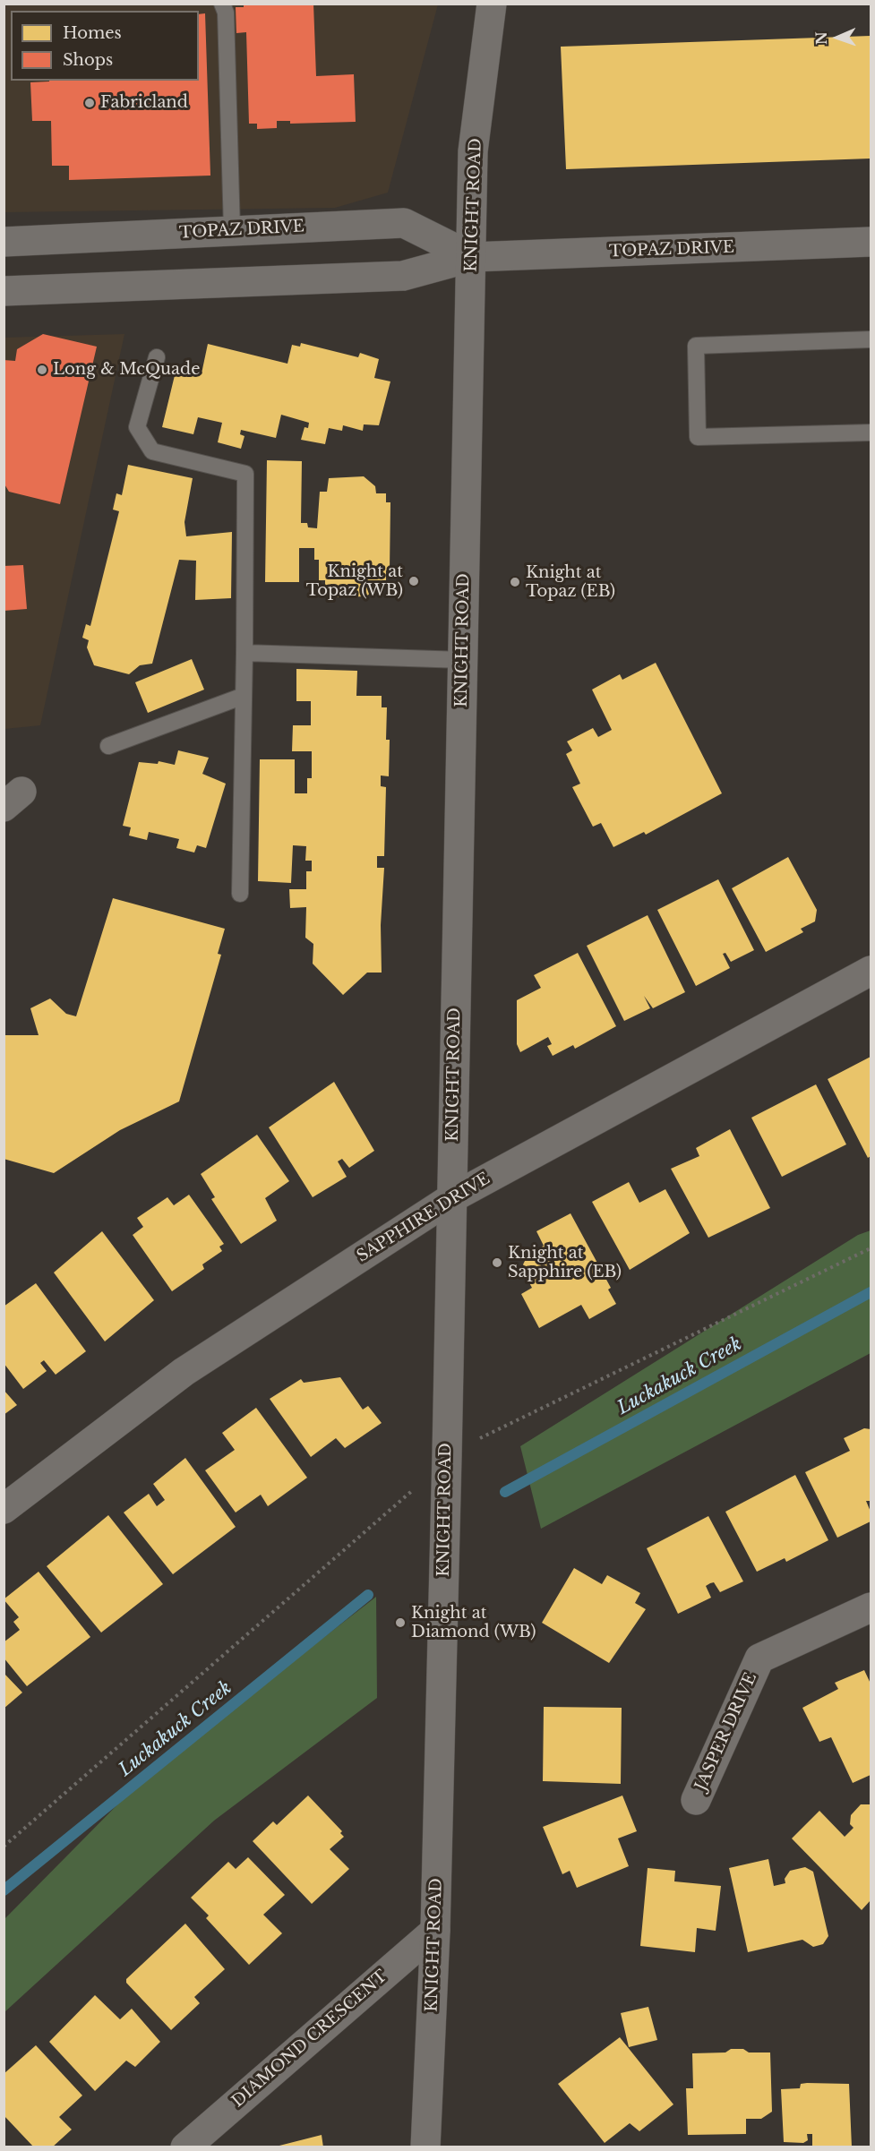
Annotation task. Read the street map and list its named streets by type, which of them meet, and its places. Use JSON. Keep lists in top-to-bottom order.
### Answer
{
  "streets": {
    "street": [
      "KNIGHT ROAD",
      "TOPAZ DRIVE",
      "SAPPHIRE DRIVE",
      "JASPER DRIVE",
      "DIAMOND CRESCENT"
    ]
  },
  "crossings": [
    ["KNIGHT ROAD", "TOPAZ DRIVE"],
    ["KNIGHT ROAD", "SAPPHIRE DRIVE"],
    ["KNIGHT ROAD", "DIAMOND CRESCENT"]
  ],
  "water": ["Luckakuck Creek"],
  "places": [
    "Fabricland",
    "Long & McQuade",
    "Knight at Topaz (WB)",
    "Knight at Topaz (EB)",
    "Knight at Sapphire (EB)",
    "Knight at Diamond (WB)"
  ],
  "legend": ["Homes", "Shops"],
  "north": "left"
}
